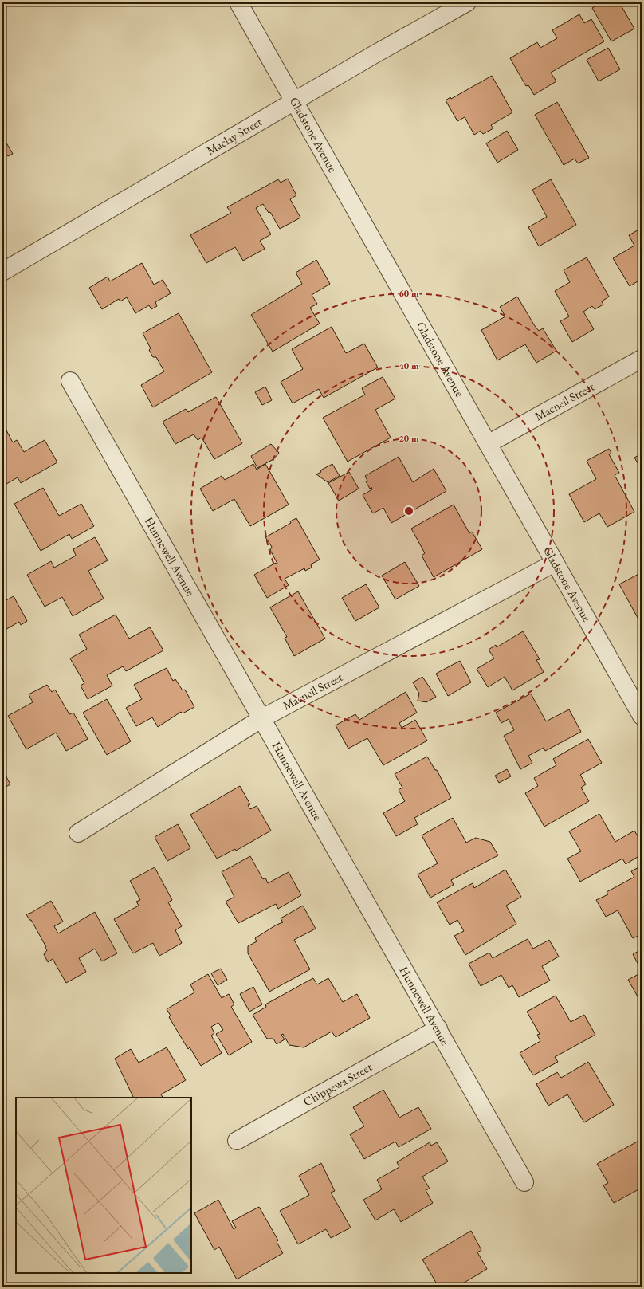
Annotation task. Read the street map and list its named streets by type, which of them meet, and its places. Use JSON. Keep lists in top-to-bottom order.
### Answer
{
  "streets": {
    "street": [
      "Gladstone Avenue",
      "Maclay Street",
      "Macneil Street",
      "Hunnewell Avenue",
      "Chippewa Street"
    ]
  },
  "crossings": [
    ["Gladstone Avenue", "Maclay Street"],
    ["Gladstone Avenue", "Macneil Street"],
    ["Macneil Street", "Hunnewell Avenue"],
    ["Hunnewell Avenue", "Chippewa Street"]
  ],
  "rings": ["60 m", "40 m", "20 m"]
}
